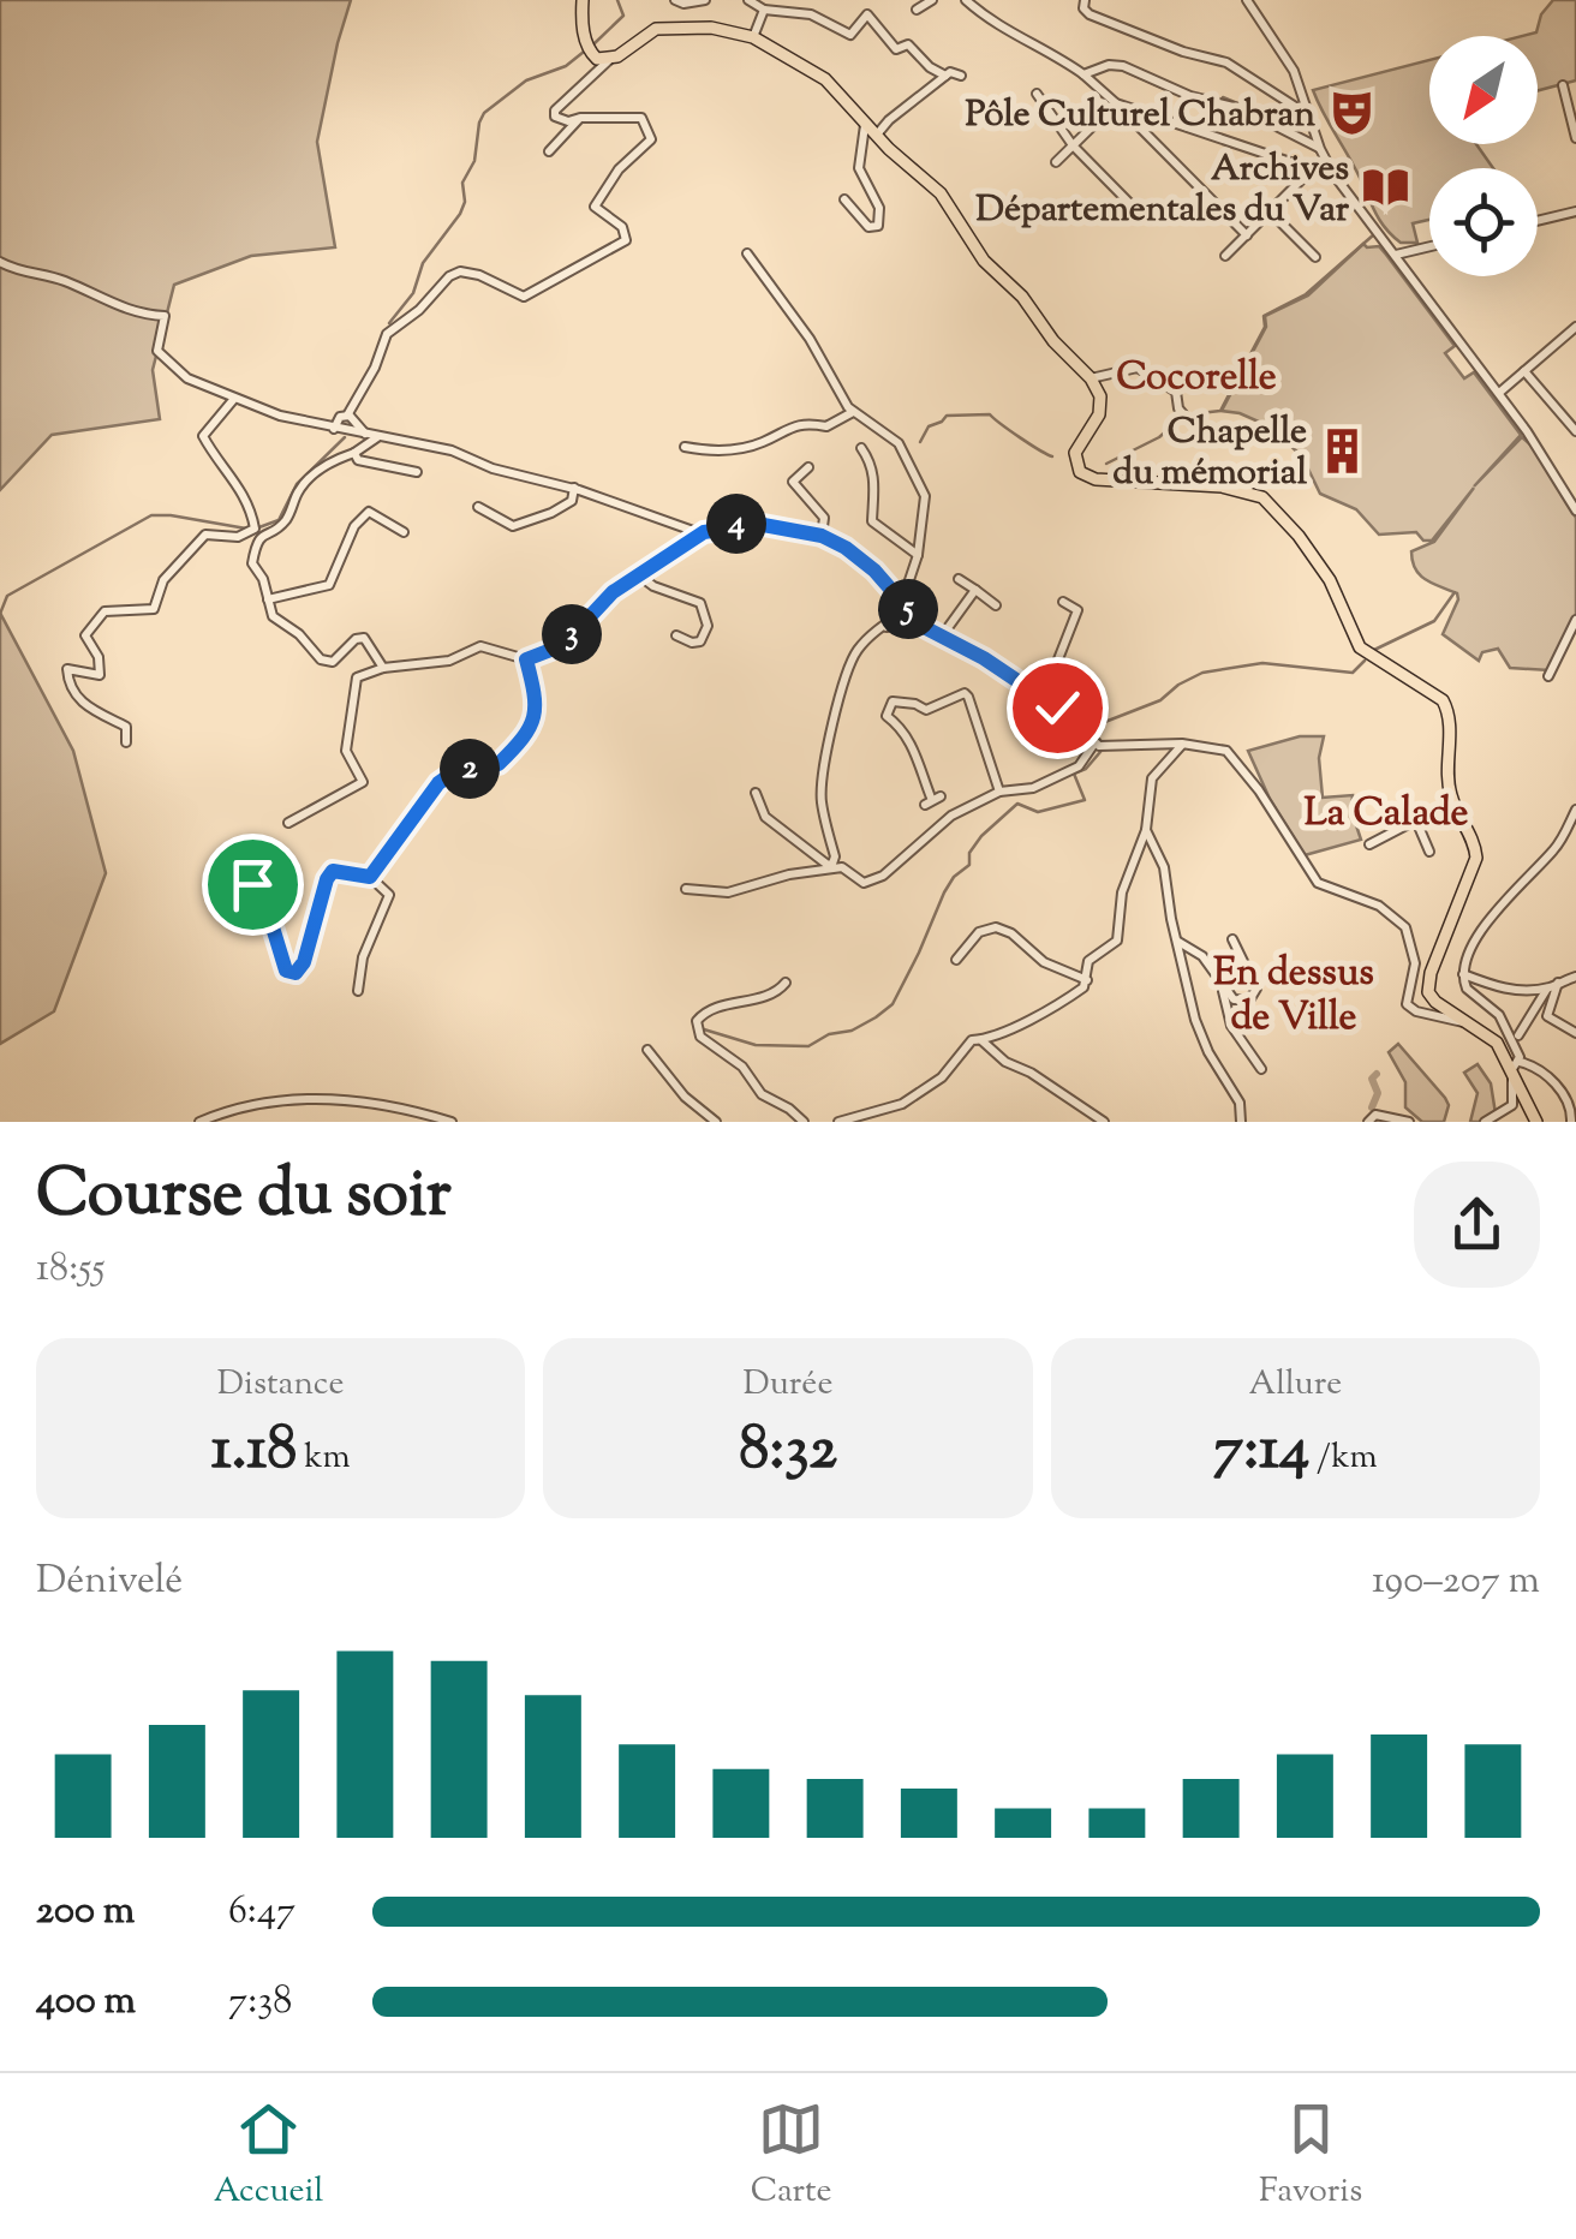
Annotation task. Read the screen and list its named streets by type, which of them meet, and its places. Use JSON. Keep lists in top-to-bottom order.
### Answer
{
  "districts": ["Cocorelle", "La Calade", "En dessus de Ville"],
  "places": {
    "theatre": ["Pôle Culturel Chabran"],
    "library": ["Archives Départementales du Var"],
    "building": ["Chapelle du mémorial"]
  },
  "north": "bottom left",
  "page": {
    "pins": [
      "4",
      "5",
      "3",
      "2"
    ],
    "heading": ["Course du soir", "18:55"],
    "stats": [
      ["Distance", "1.18 km"],
      ["Durée", "8:32"],
      ["Allure", "7:14 /km"]
    ],
    "chart": ["Dénivelé", "190–207 m"],
    "list": [
      {
        "name": "200 m",
        "note": "6:47"
      },
      {
        "name": "400 m",
        "note": "7:38"
      }
    ],
    "tabs": ["Accueil", "Carte", "Favoris"]
  }
}
